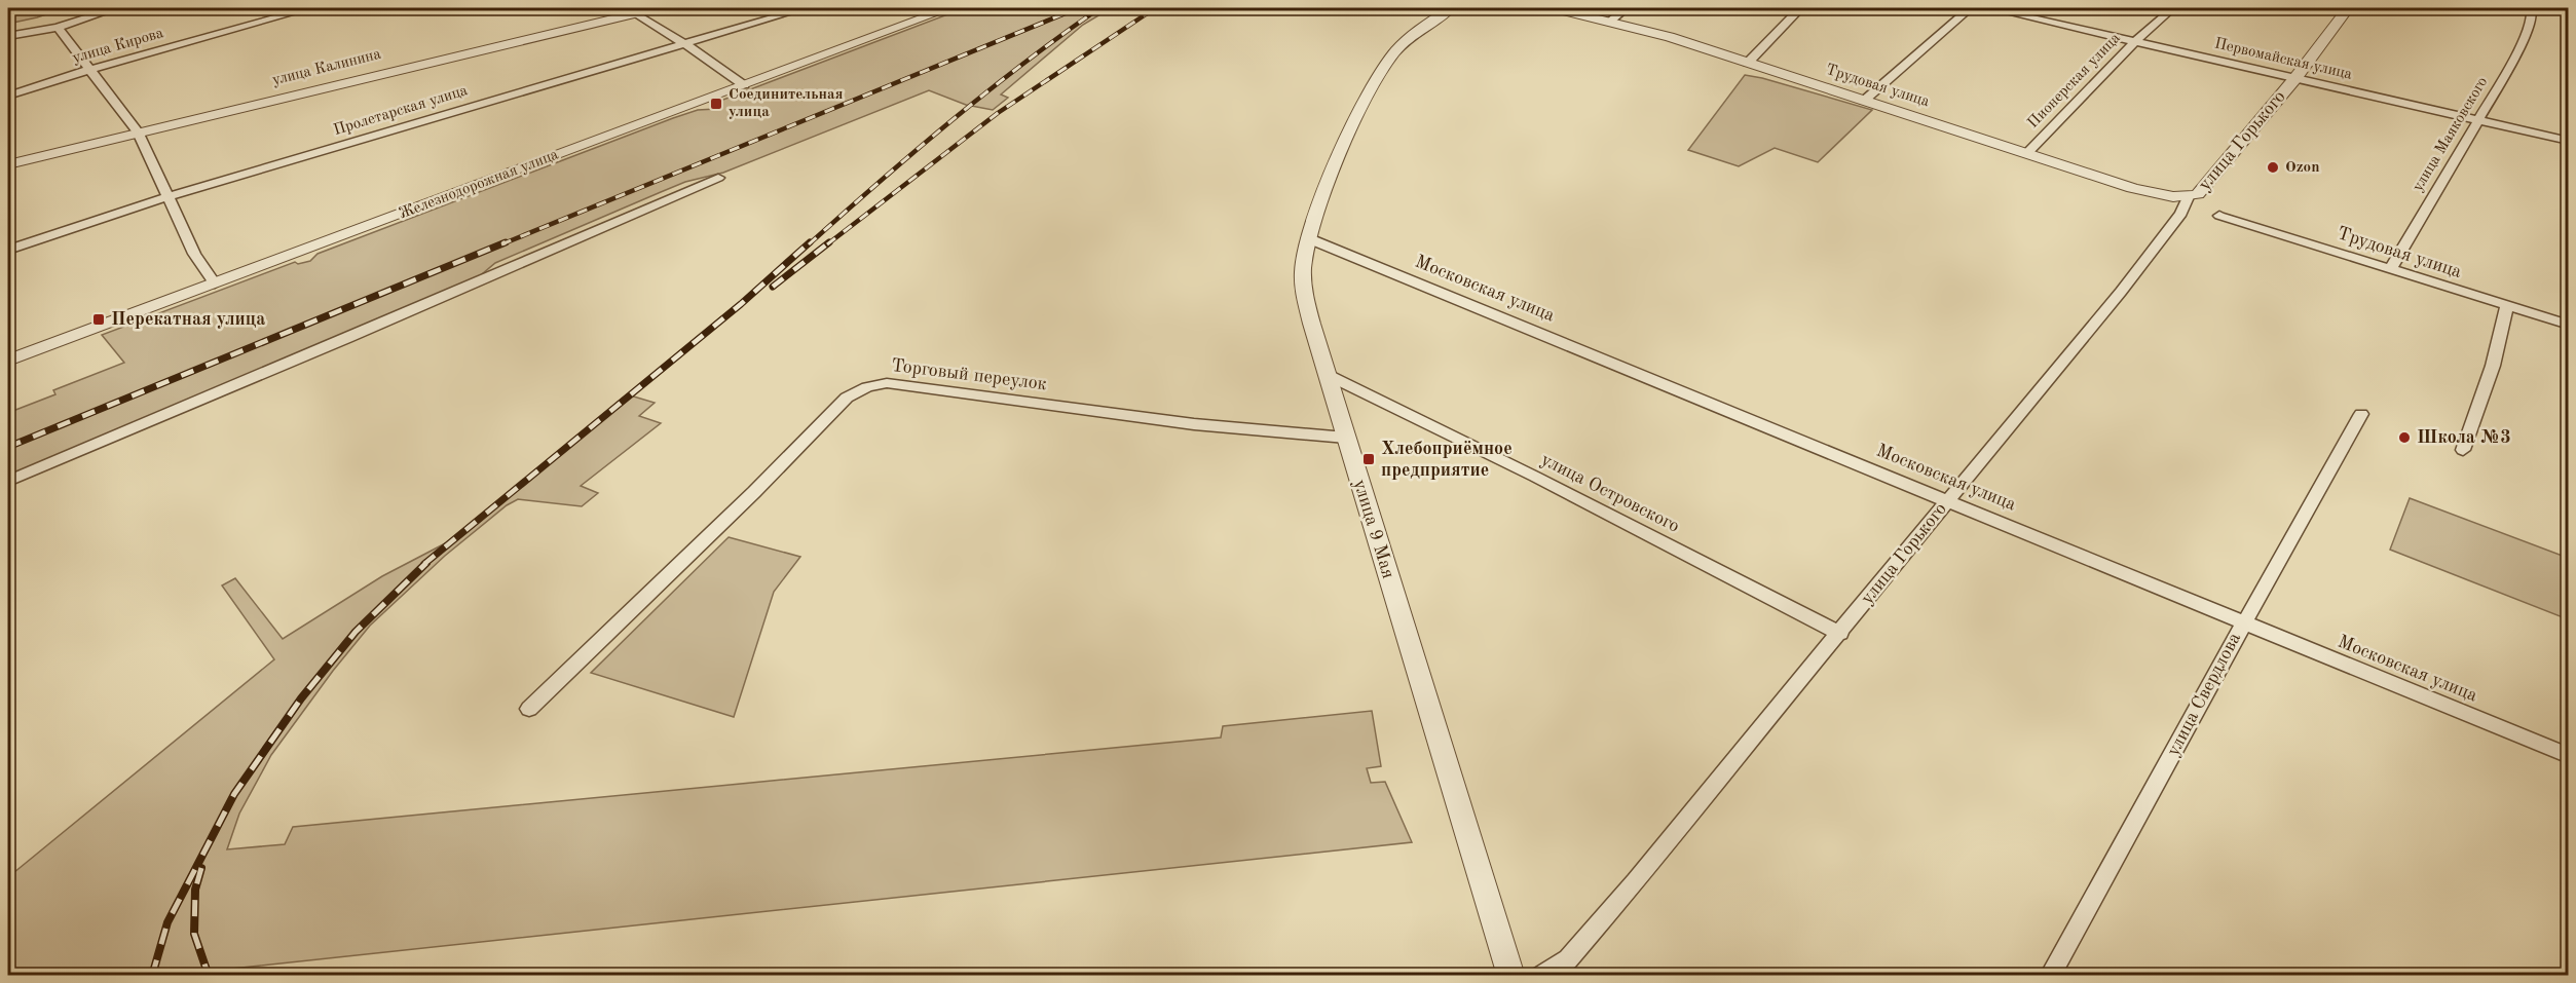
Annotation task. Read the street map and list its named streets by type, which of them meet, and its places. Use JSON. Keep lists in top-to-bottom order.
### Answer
{
  "streets": {
    "street": [
      "улица Кирова",
      "Первомайская улица",
      "улица Калинина",
      "Пионерская улица",
      "Трудовая улица",
      "Пролетарская улица",
      "улица Маяковского",
      "улица Горького",
      "Железнодорожная улица",
      "Московская улица",
      "Торговый переулок",
      "улица Островского",
      "улица 9 Мая",
      "улица Свердлова"
    ]
  },
  "crossings": [
    ["Первомайская улица", "Пионерская улица"],
    ["Первомайская улица", "улица Маяковского"],
    ["Первомайская улица", "улица Горького"],
    ["Пионерская улица", "Трудовая улица"],
    ["Трудовая улица", "улица Маяковского"],
    ["Трудовая улица", "улица Горького"],
    ["улица Горького", "Московская улица"],
    ["улица Горького", "улица Островского"],
    ["Московская улица", "улица 9 Мая"],
    ["Московская улица", "улица Свердлова"],
    ["Торговый переулок", "улица 9 Мая"],
    ["улица Островского", "улица 9 Мая"]
  ],
  "places": {
    "transit": ["Соединительная улица", "Перекатная улица", "Хлебоприёмное предприятие"],
    "other": ["Ozon", "Школа №3"]
  }
}
